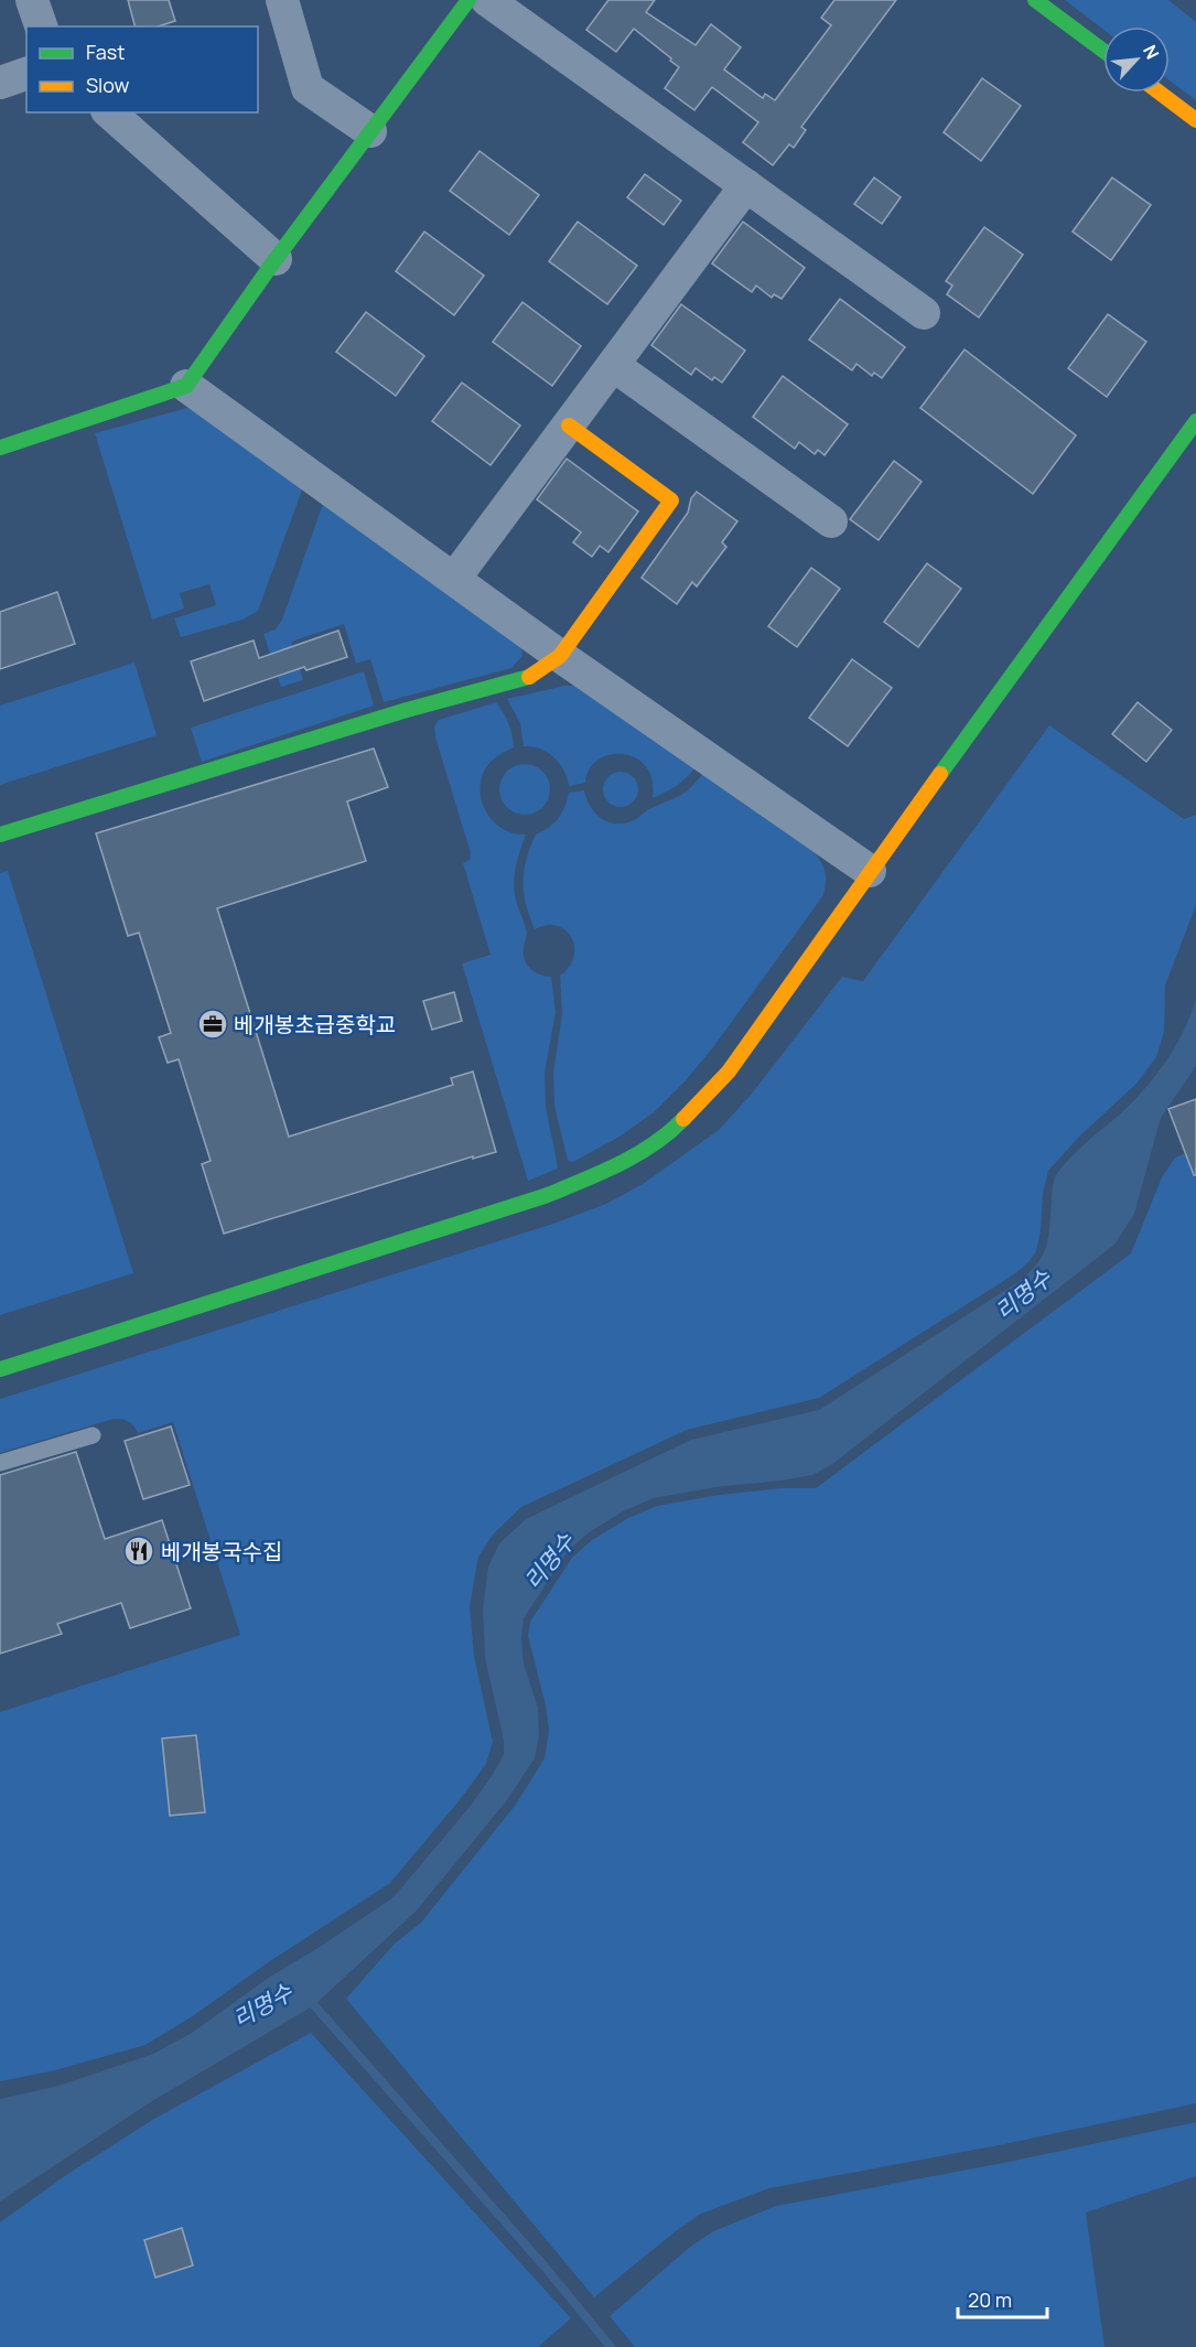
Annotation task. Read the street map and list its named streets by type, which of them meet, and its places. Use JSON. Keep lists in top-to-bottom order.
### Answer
{
  "water": ["리명수"],
  "places": {
    "office": ["베개봉초급중학교"],
    "restaurant": ["베개봉국수집"]
  },
  "legend": ["Fast", "Slow"],
  "scale_bar": "20 m",
  "north": "top right"
}
